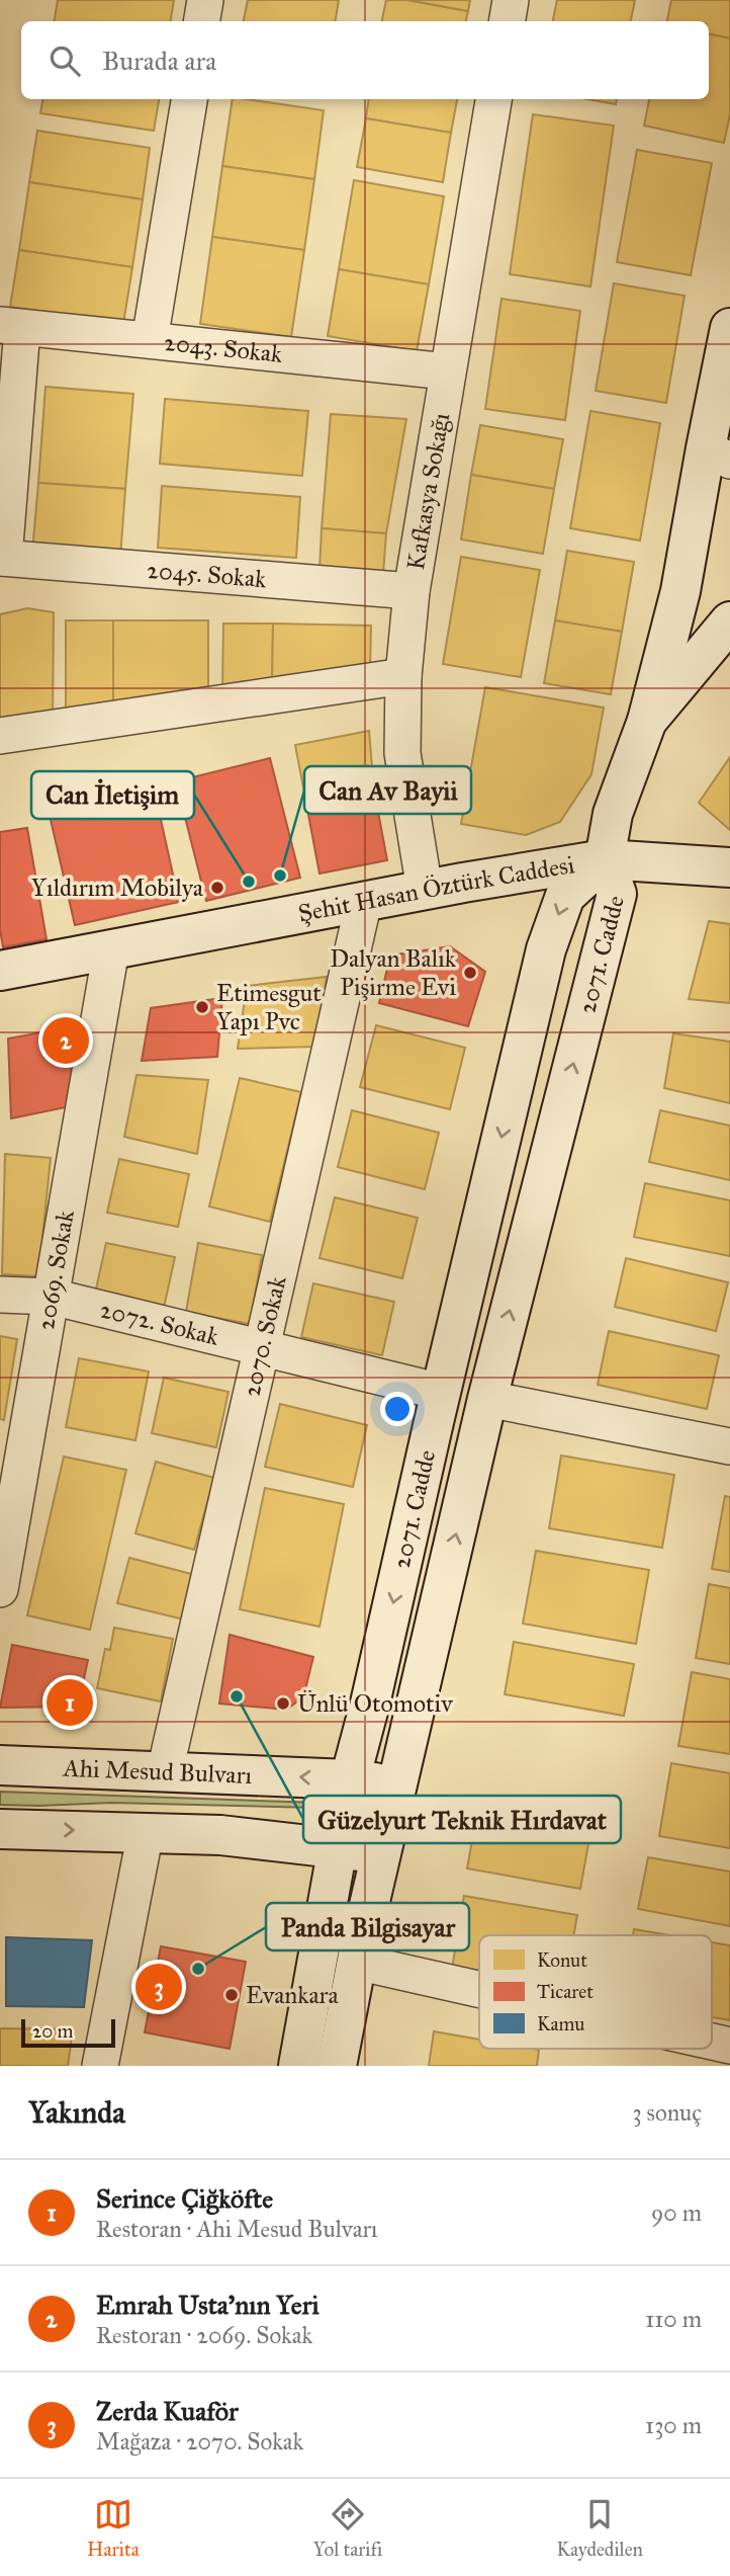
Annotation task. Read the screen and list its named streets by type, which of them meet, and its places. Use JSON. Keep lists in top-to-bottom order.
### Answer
{
  "streets": {
    "street": [
      "2043. Sokak",
      "Kafkasya Sokağı",
      "2045. Sokak",
      "Şehit Hasan Öztürk Caddesi",
      "2071. Cadde",
      "2069. Sokak",
      "2072. Sokak",
      "2070. Sokak",
      "Ahi Mesud Bulvarı"
    ]
  },
  "crossings": [
    ["2043. Sokak", "Kafkasya Sokağı"],
    ["Kafkasya Sokağı", "2045. Sokak"],
    ["Kafkasya Sokağı", "Şehit Hasan Öztürk Caddesi"],
    ["Şehit Hasan Öztürk Caddesi", "2071. Cadde"],
    ["Şehit Hasan Öztürk Caddesi", "2069. Sokak"],
    ["Şehit Hasan Öztürk Caddesi", "2070. Sokak"],
    ["2071. Cadde", "2072. Sokak"],
    ["2071. Cadde", "Ahi Mesud Bulvarı"],
    ["2069. Sokak", "2072. Sokak"],
    ["2072. Sokak", "2070. Sokak"],
    ["2070. Sokak", "Ahi Mesud Bulvarı"]
  ],
  "places": [
    "Can Av Bayii",
    "Can İletişim",
    "Yıldırım Mobilya",
    "Dalyan Balık Pişirme Evi",
    "Etimesgut Yapı Pvc",
    "Güzelyurt Teknik Hırdavat",
    "Ünlü Otomotiv",
    "Panda Bilgisayar",
    "Evankara"
  ],
  "legend": ["Konut", "Ticaret", "Kamu"],
  "scale_bar": "20 m",
  "page": {
    "search": "Burada ara",
    "pins": ["2", "1", "3"],
    "scale": "20 m",
    "heading": ["Yakında", "3 sonuç"],
    "list": [
      {
        "mark": "1",
        "name": "Serince Çiğköfte",
        "note": "Restoran · Ahi Mesud Bulvarı",
        "value": "90 m"
      },
      {
        "mark": "2",
        "name": "Emrah Usta'nın Yeri",
        "note": "Restoran · 2069. Sokak",
        "value": "110 m"
      },
      {
        "mark": "3",
        "name": "Zerda Kuaför",
        "note": "Mağaza · 2070. Sokak",
        "value": "130 m"
      }
    ],
    "nav": ["Harita", "Yol tarifi", "Kaydedilen"]
  }
}
